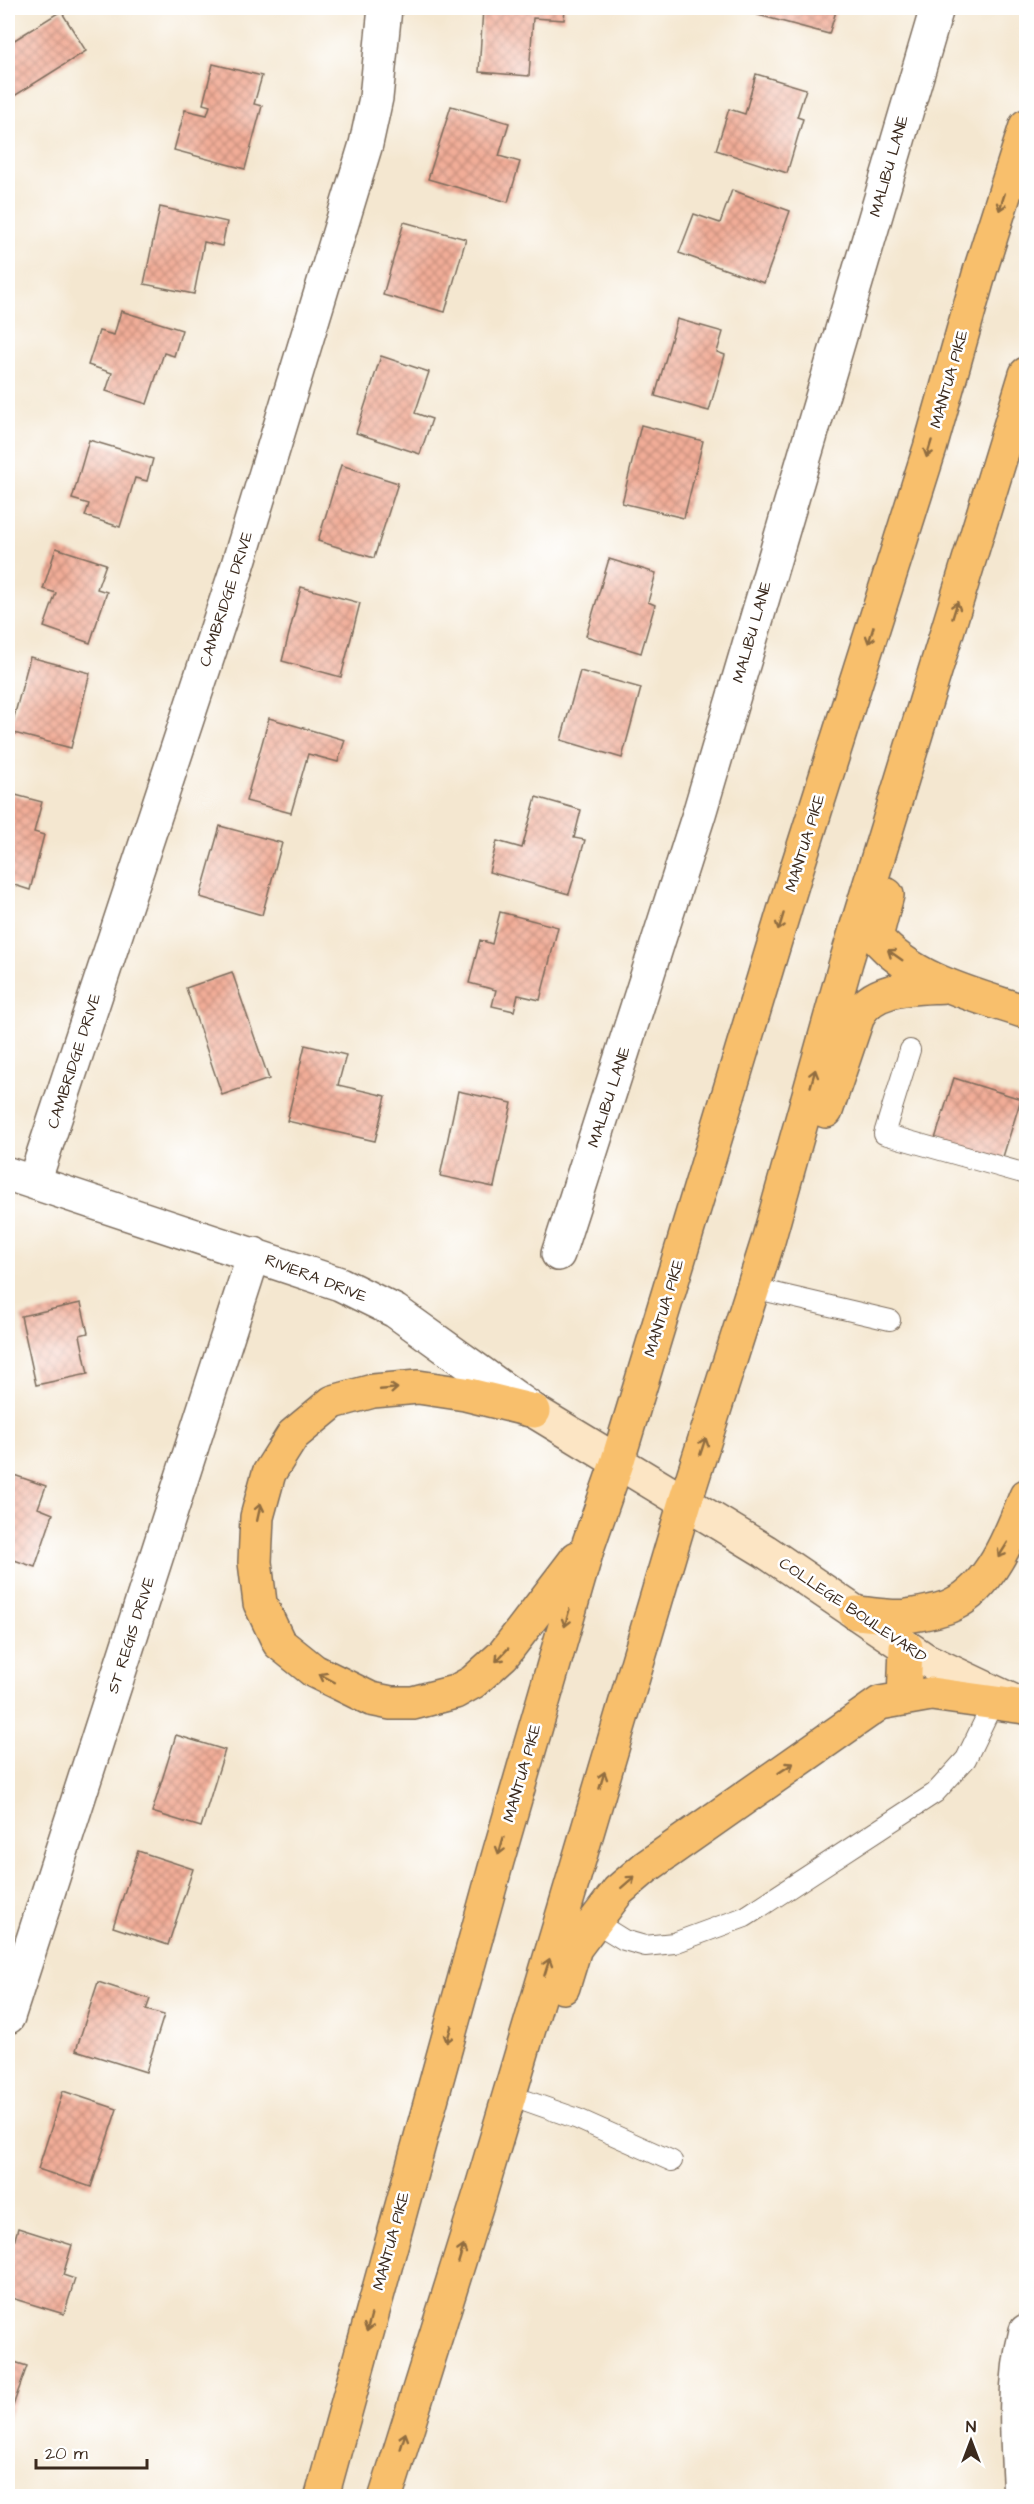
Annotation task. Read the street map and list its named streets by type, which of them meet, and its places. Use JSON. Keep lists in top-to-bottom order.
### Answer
{
  "streets": {
    "main road": ["MANTUA PIKE"],
    "street": [
      "MALIBU LANE",
      "CAMBRIDGE DRIVE",
      "RIVIERA DRIVE",
      "COLLEGE BOULEVARD",
      "ST REGIS DRIVE"
    ]
  },
  "crossings": [
    ["MANTUA PIKE", "RIVIERA DRIVE"],
    ["CAMBRIDGE DRIVE", "RIVIERA DRIVE"],
    ["RIVIERA DRIVE", "COLLEGE BOULEVARD"],
    ["RIVIERA DRIVE", "ST REGIS DRIVE"]
  ],
  "scale_bar": "20 m",
  "north": "top"
}
